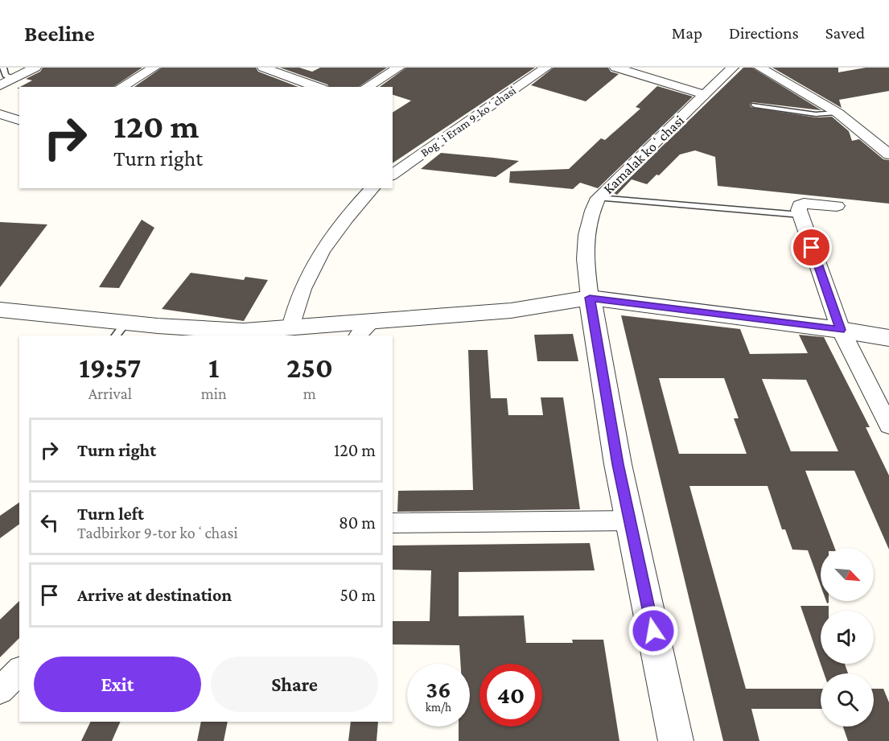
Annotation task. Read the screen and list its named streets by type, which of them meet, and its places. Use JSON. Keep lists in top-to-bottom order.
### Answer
{
  "streets": {
    "street": ["Bogʻi Eram 9-koʻchasi", "Kamalak koʻchasi"]
  },
  "north": "bottom right",
  "page": {
    "header": "Beeline",
    "nav": ["Map", "Directions", "Saved"],
    "turn": ["120 m", "Turn right"],
    "eta": [
      "19:57",
      "Arrival",
      "1",
      "min",
      "250",
      "m"
    ],
    "list": [
      {
        "name": "Turn right",
        "value": "120 m"
      },
      {
        "name": "Turn left",
        "note": "Tadbirkor 9-tor koʻchasi",
        "value": "80 m"
      },
      {
        "name": "Arrive at destination",
        "value": "50 m"
      }
    ],
    "buttons": ["Exit", "Share"],
    "speed": "36 km/h",
    "limit": "40"
  }
}
